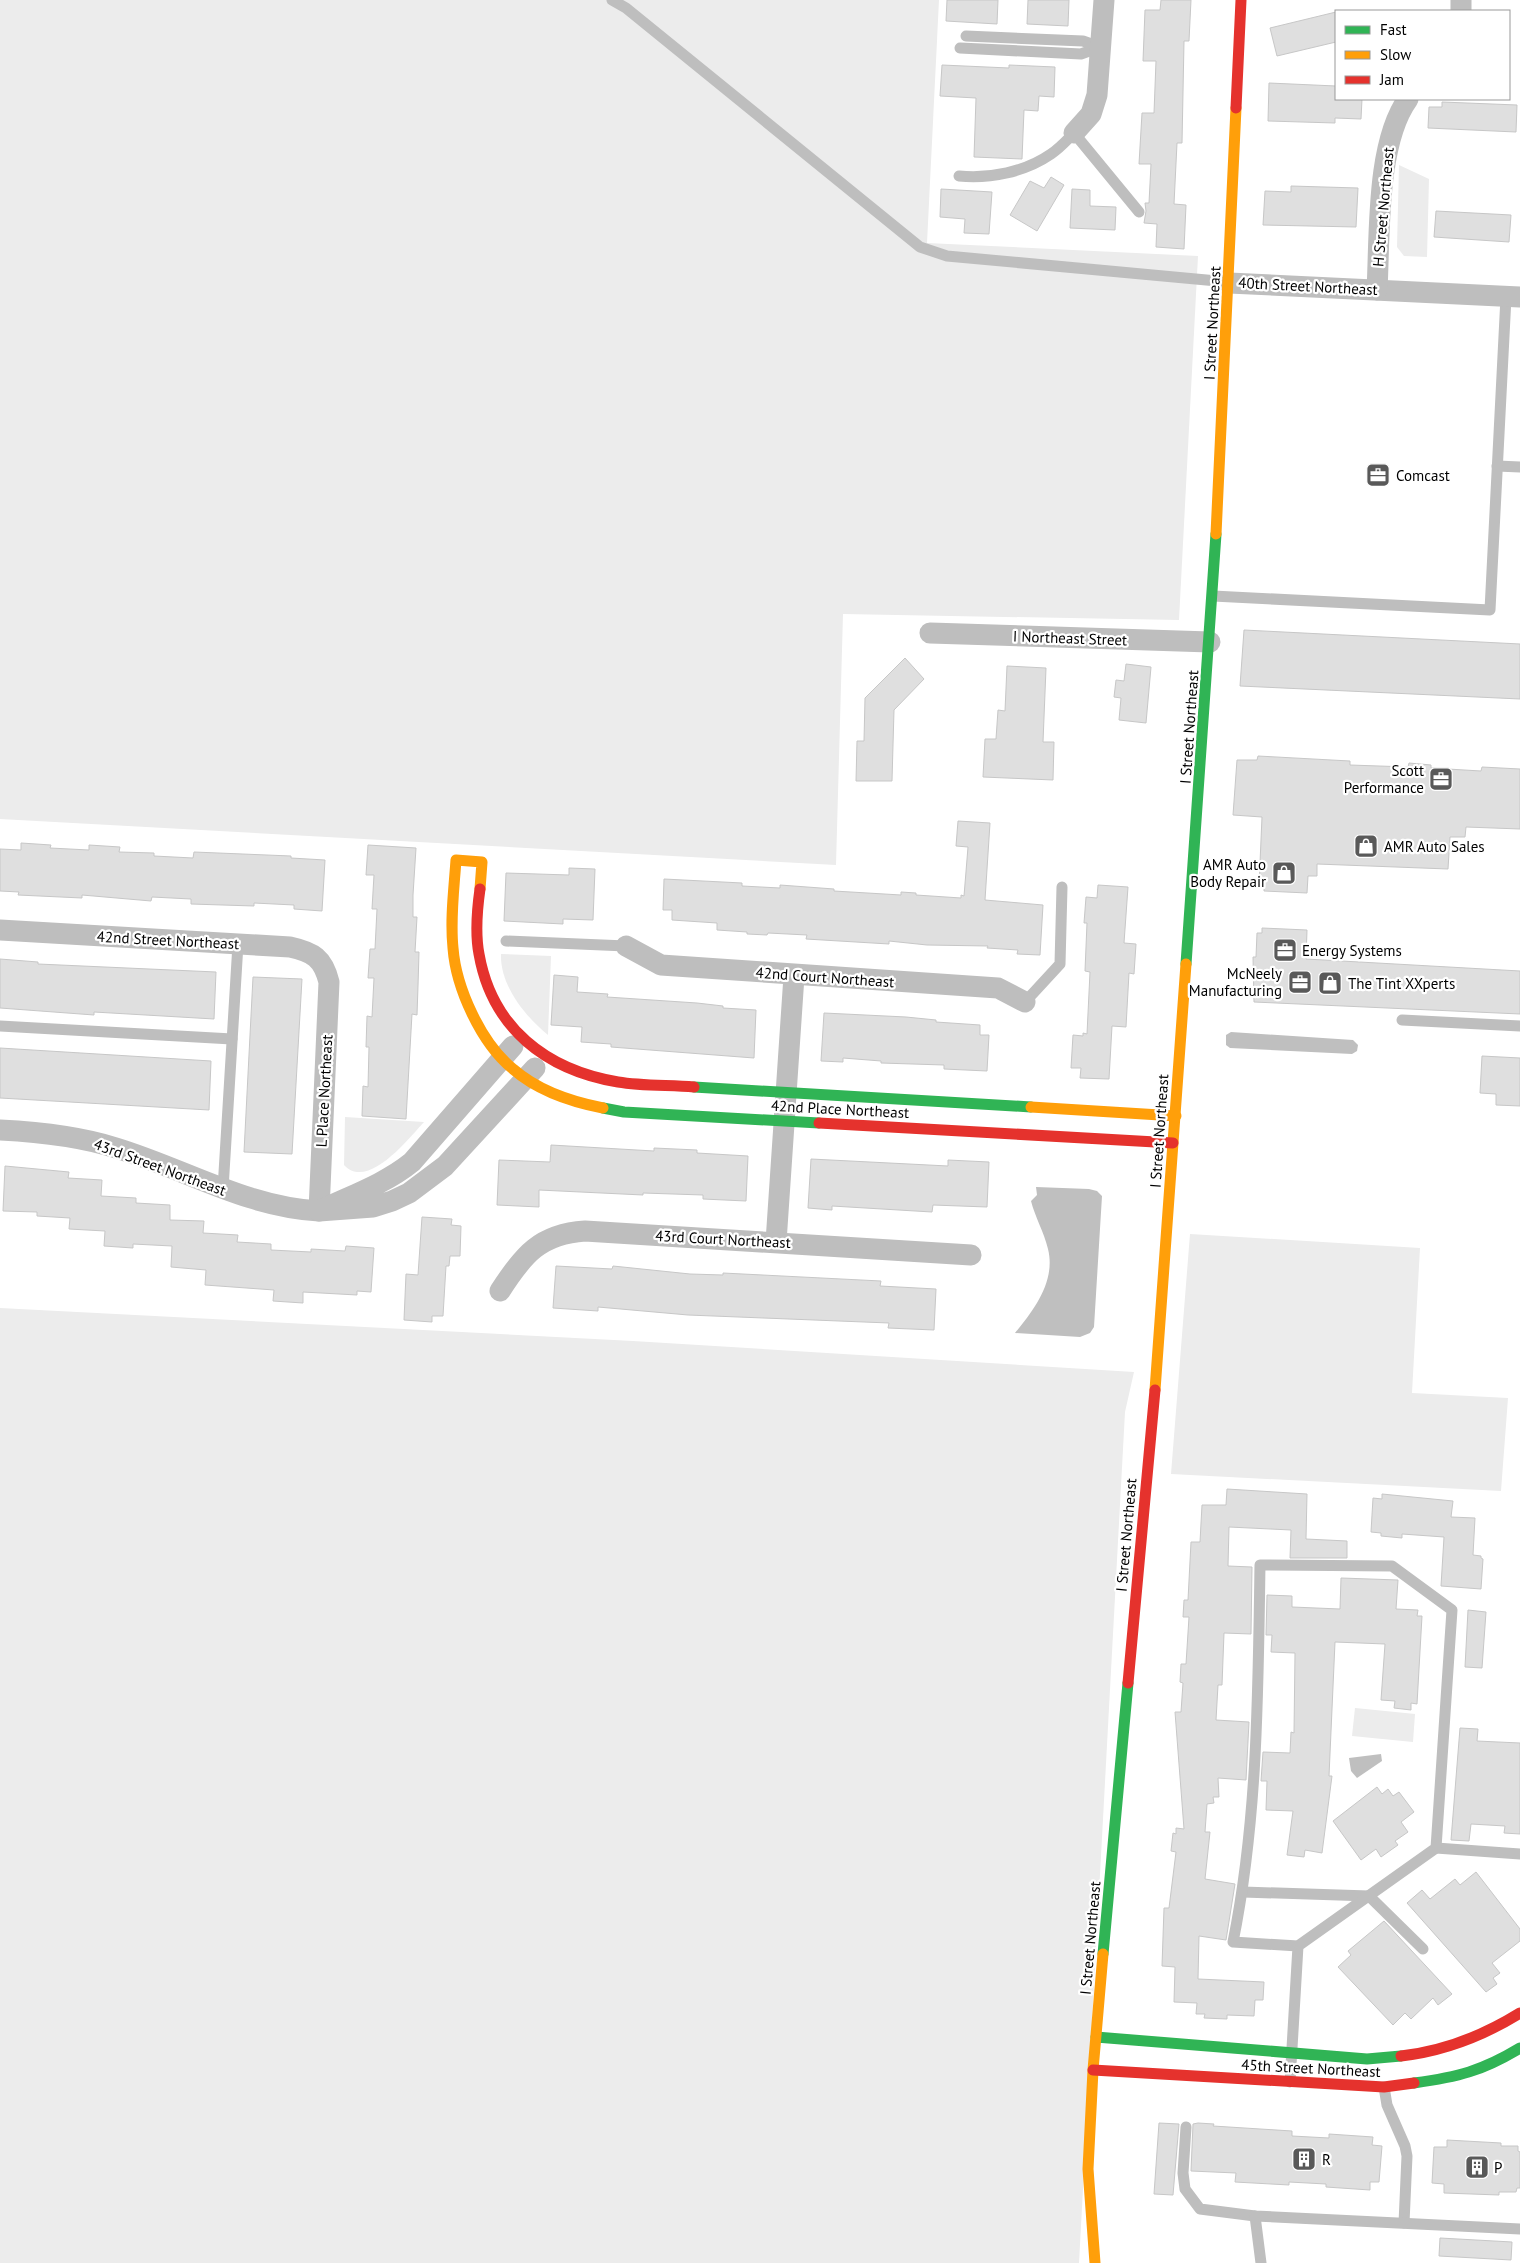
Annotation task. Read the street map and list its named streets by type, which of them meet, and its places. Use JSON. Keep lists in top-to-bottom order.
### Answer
{
  "streets": {
    "street": [
      "H Street Northeast",
      "40th Street Northeast",
      "I Street Northeast",
      "I Northeast Street",
      "42nd Street Northeast",
      "42nd Court Northeast",
      "L Place Northeast",
      "42nd Place Northeast",
      "43rd Street Northeast",
      "43rd Court Northeast",
      "45th Street Northeast"
    ]
  },
  "crossings": [
    ["H Street Northeast", "40th Street Northeast"],
    ["40th Street Northeast", "I Street Northeast"],
    ["I Street Northeast", "I Northeast Street"],
    ["I Street Northeast", "42nd Place Northeast"],
    ["I Street Northeast", "45th Street Northeast"],
    ["42nd Street Northeast", "L Place Northeast"],
    ["L Place Northeast", "43rd Street Northeast"],
    ["42nd Place Northeast", "43rd Street Northeast"]
  ],
  "places": {
    "office": [
      "Comcast",
      "Scott Performance",
      "Energy Systems",
      "McNeely Manufacturing"
    ],
    "shop": ["AMR Auto Sales", "AMR Auto Body Repair", "The Tint XXperts"],
    "building": ["R", "P"]
  },
  "legend": ["Fast", "Slow", "Jam"]
}
